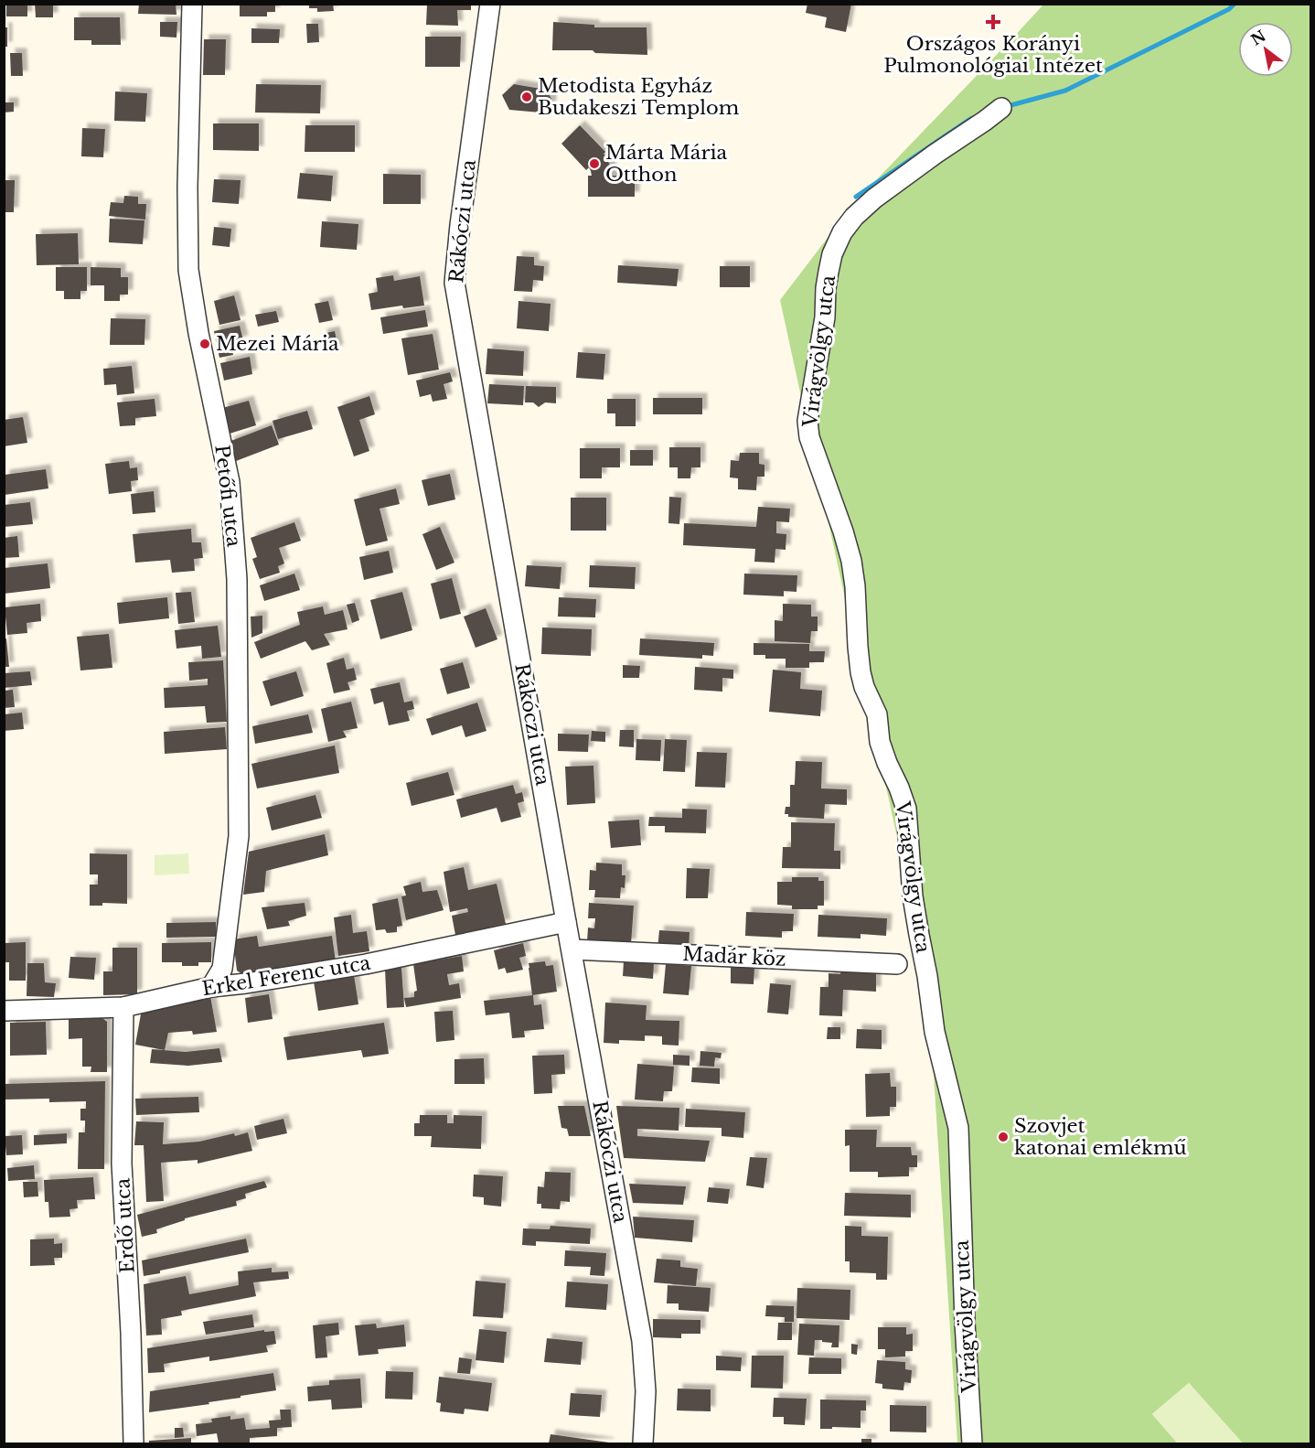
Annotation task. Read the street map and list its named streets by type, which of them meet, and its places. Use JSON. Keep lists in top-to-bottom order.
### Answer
{
  "streets": {
    "street": [
      "Rákóczi utca",
      "Virágvölgy utca",
      "Petőfi utca",
      "Madár köz",
      "Erkel Ferenc utca",
      "Erdő utca"
    ]
  },
  "crossings": [
    ["Rákóczi utca", "Madár köz"],
    ["Rákóczi utca", "Erkel Ferenc utca"],
    ["Petőfi utca", "Erkel Ferenc utca"],
    ["Erkel Ferenc utca", "Erdő utca"]
  ],
  "places": {
    "health": ["Országos Korányi Pulmonológiai Intézet"],
    "other": [
      "Metodista Egyház Budakeszi Templom",
      "Márta Mária Otthon",
      "Mezei Mária",
      "Szovjet katonai emlékmű"
    ]
  },
  "north": "top left"
}
